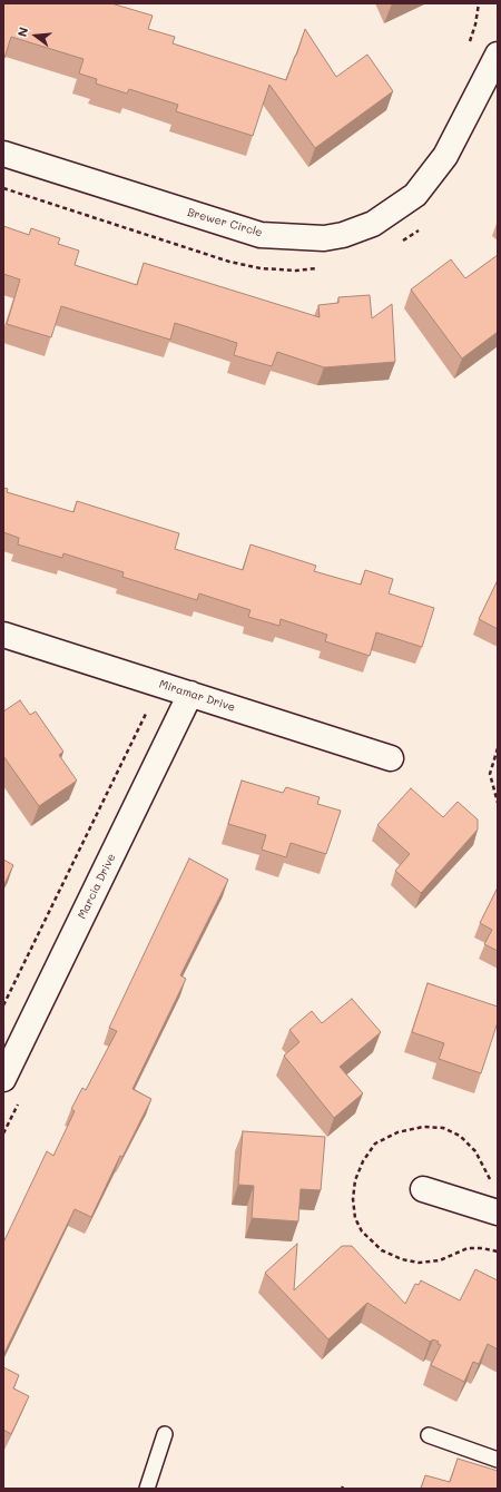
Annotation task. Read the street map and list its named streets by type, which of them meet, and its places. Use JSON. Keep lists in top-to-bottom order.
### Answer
{
  "streets": {
    "street": ["Brewer Circle", "Miramar Drive", "Marcia Drive"]
  },
  "crossings": [
    ["Miramar Drive", "Marcia Drive"]
  ],
  "north": "left"
}
